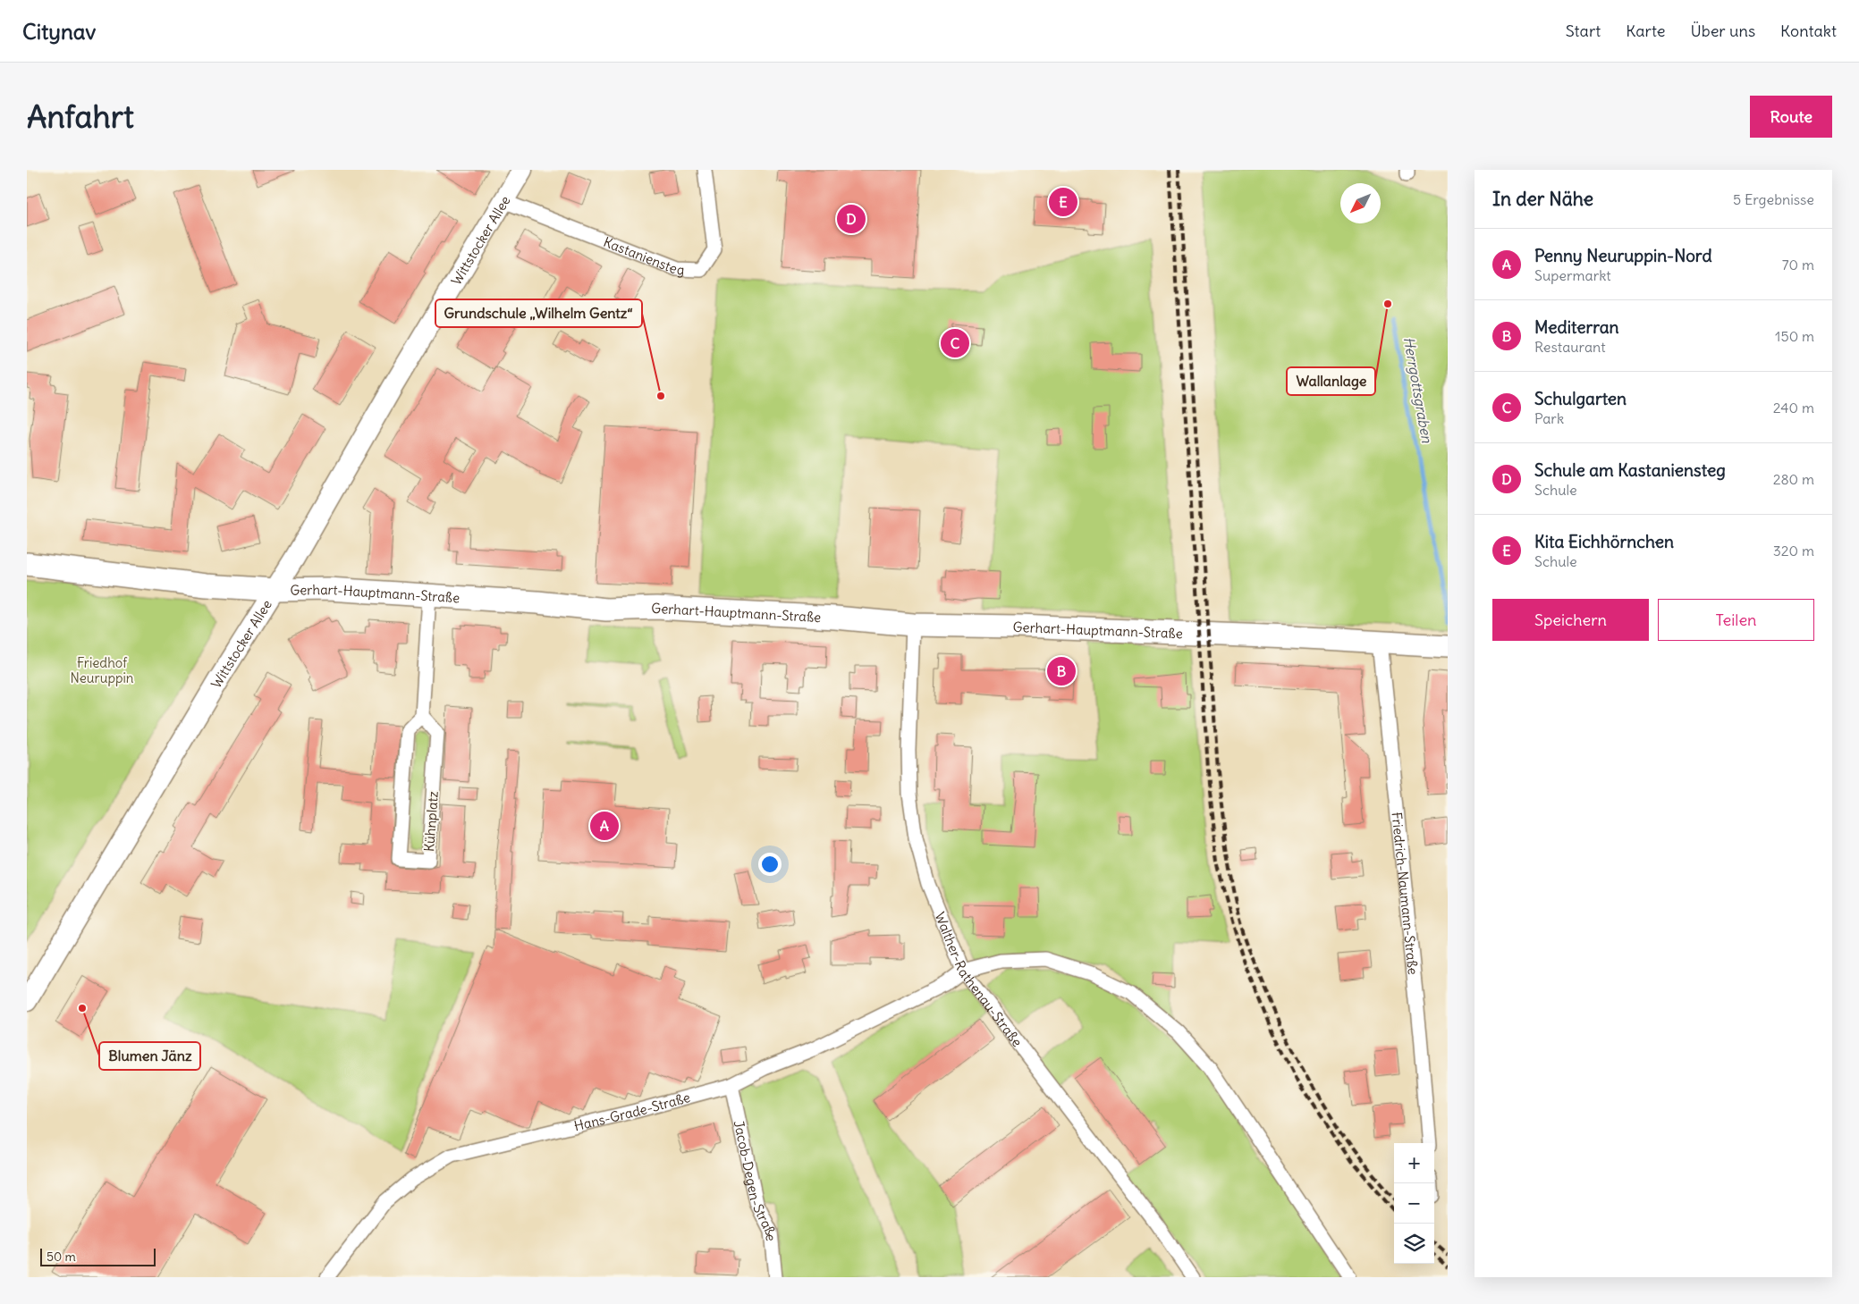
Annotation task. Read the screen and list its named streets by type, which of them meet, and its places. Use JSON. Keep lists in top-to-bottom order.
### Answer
{
  "streets": {
    "main road": ["Wittstocker Allee", "Gerhart-Hauptmann-Straße"],
    "street": [
      "Kastaniensteg",
      "Kühnplatz",
      "Friedrich-Naumann-Straße",
      "Walther-Rathenau-Straße",
      "Hans-Grade-Straße",
      "Jacob-Degen-Straße"
    ]
  },
  "crossings": [
    ["Wittstocker Allee", "Kastaniensteg"],
    ["Wittstocker Allee", "Gerhart-Hauptmann-Straße"],
    ["Gerhart-Hauptmann-Straße", "Friedrich-Naumann-Straße"],
    ["Gerhart-Hauptmann-Straße", "Walther-Rathenau-Straße"],
    ["Walther-Rathenau-Straße", "Hans-Grade-Straße"],
    ["Hans-Grade-Straße", "Jacob-Degen-Straße"]
  ],
  "water": ["Herrgottsgraben"],
  "parks": ["Friedhof Neuruppin"],
  "places": ["Wallanlage", "Grundschule „Wilhelm Gentz“", "Blumen Jänz"],
  "scale_bar": "50 m",
  "north": "bottom left",
  "page": {
    "header": "Citynav",
    "nav": [
      "Start",
      "Karte",
      "Über uns",
      "Kontakt"
    ],
    "buttons": [
      "Route",
      ["Speichern", "Teilen"]
    ],
    "title": "Anfahrt",
    "heading": ["In der Nähe", "5 Ergebnisse"],
    "pins": [
      "E",
      "D",
      "C",
      "B",
      "A"
    ],
    "list": [
      {
        "mark": "A",
        "name": "Penny Neuruppin-Nord",
        "note": "Supermarkt",
        "value": "70 m"
      },
      {
        "mark": "B",
        "name": "Mediterran",
        "note": "Restaurant",
        "value": "150 m"
      },
      {
        "mark": "C",
        "name": "Schulgarten",
        "note": "Park",
        "value": "240 m"
      },
      {
        "mark": "D",
        "name": "Schule am Kastaniensteg",
        "note": "Schule",
        "value": "280 m"
      },
      {
        "mark": "E",
        "name": "Kita Eichhörnchen",
        "note": "Schule",
        "value": "320 m"
      }
    ],
    "map_buttons": ["+", "−"],
    "scale": "50 m"
  }
}
